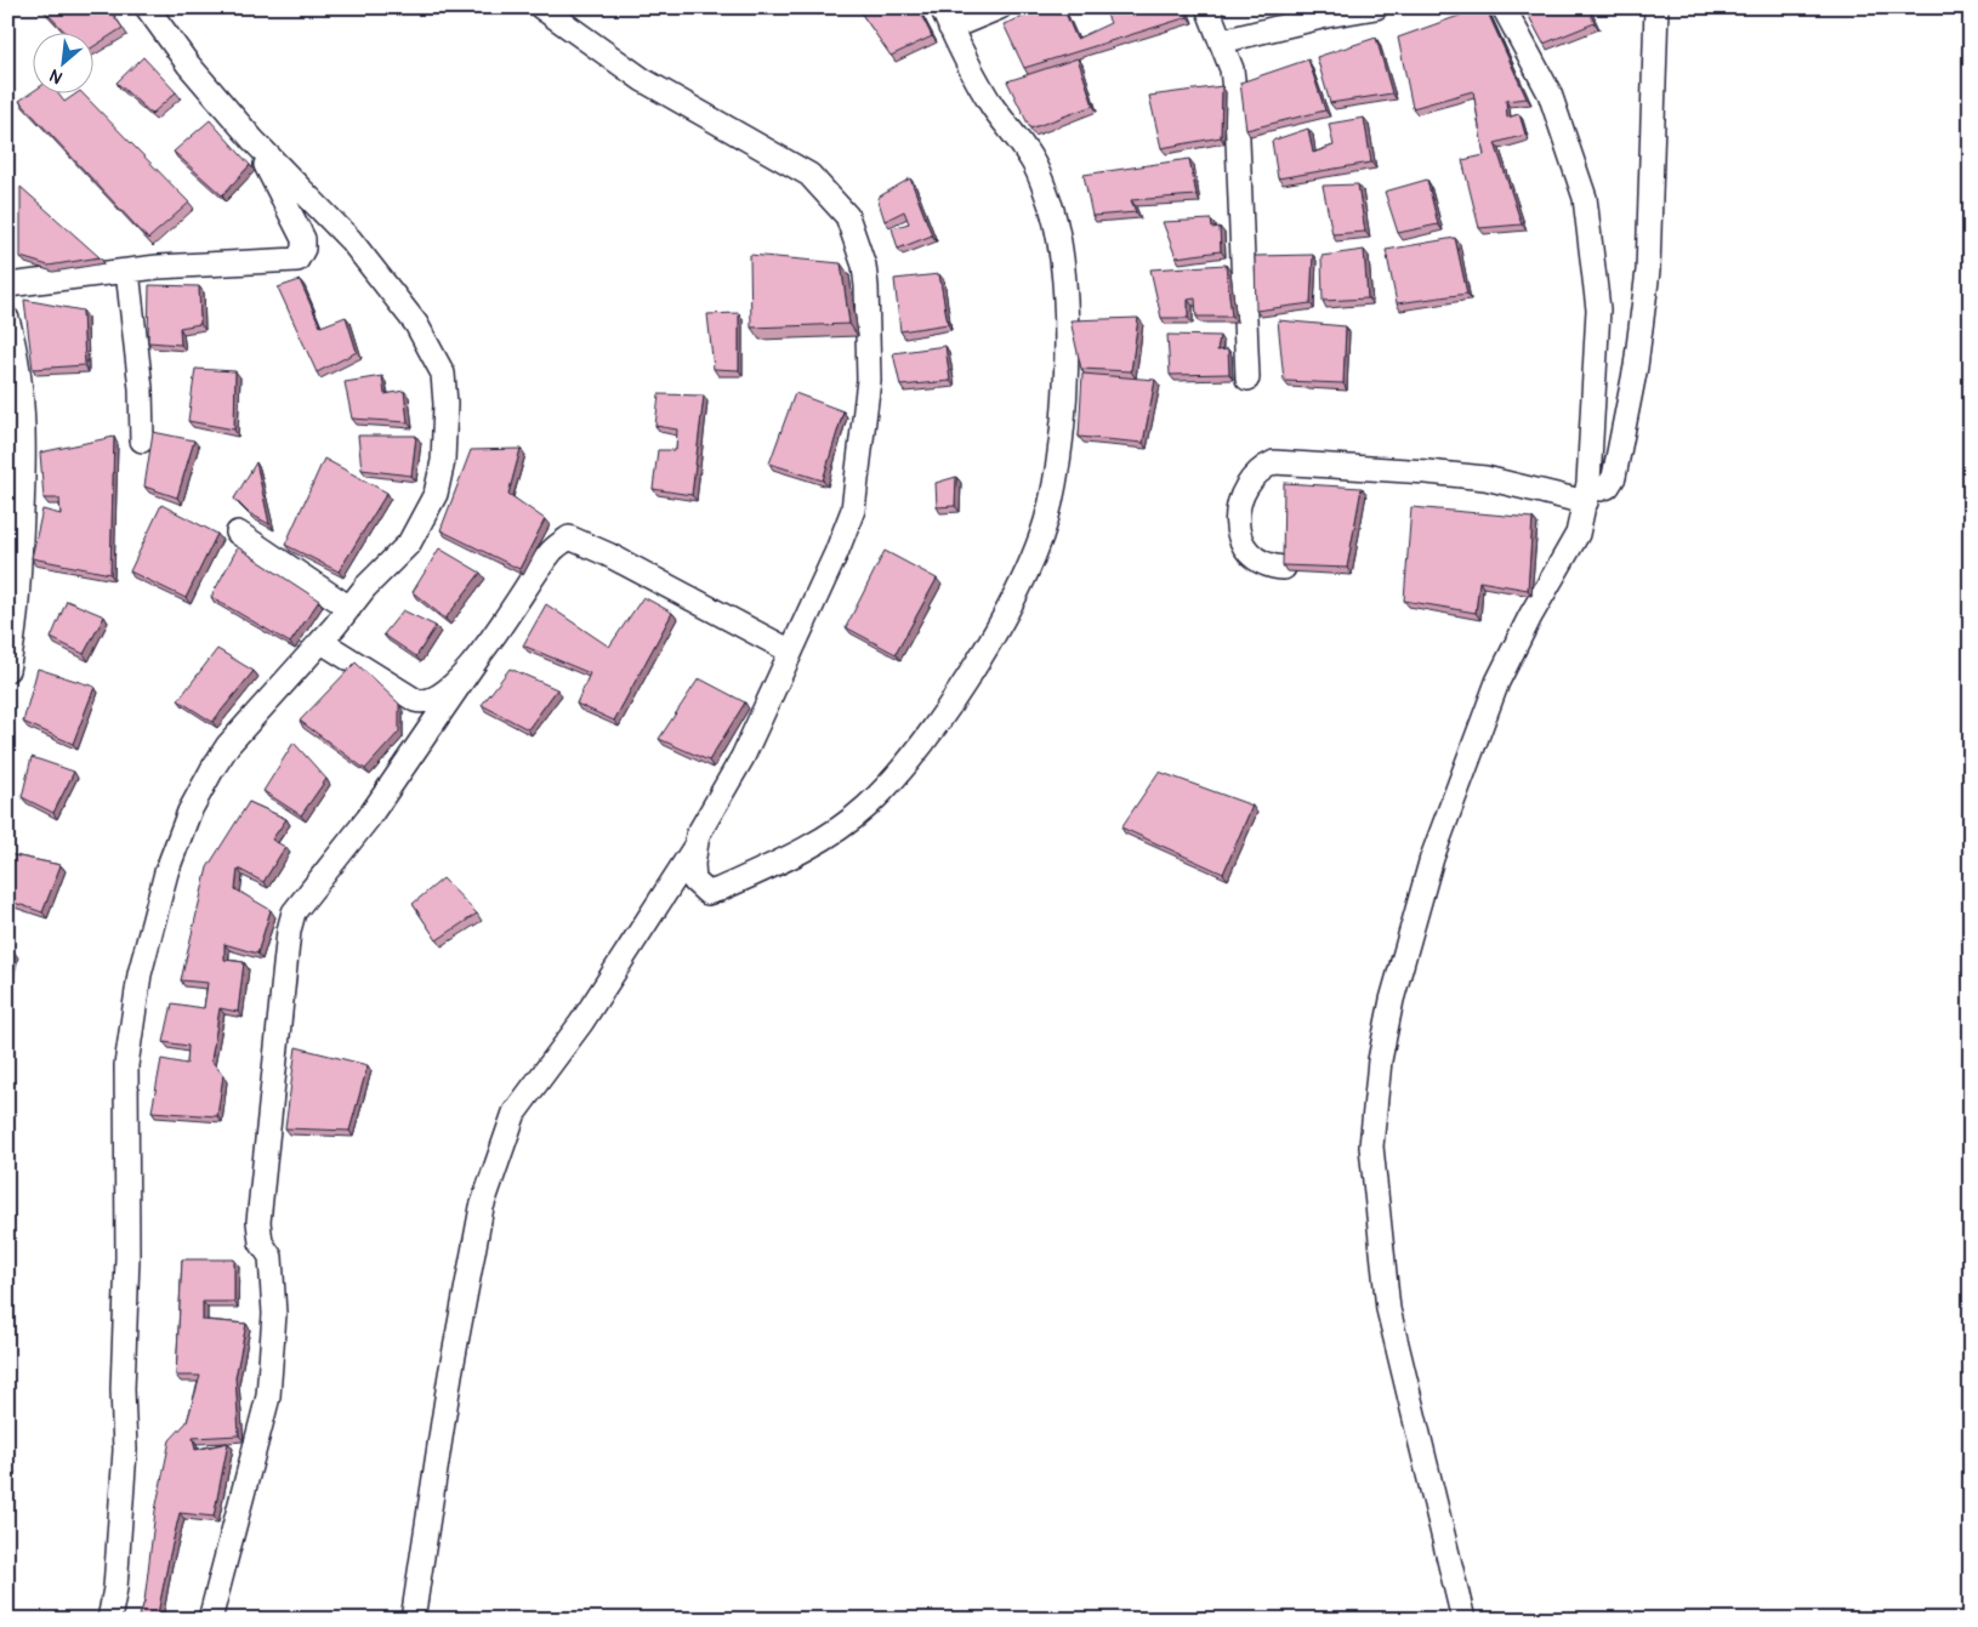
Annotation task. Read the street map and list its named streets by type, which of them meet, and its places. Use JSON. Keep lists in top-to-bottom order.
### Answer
{
  "north": "bottom left"
}
